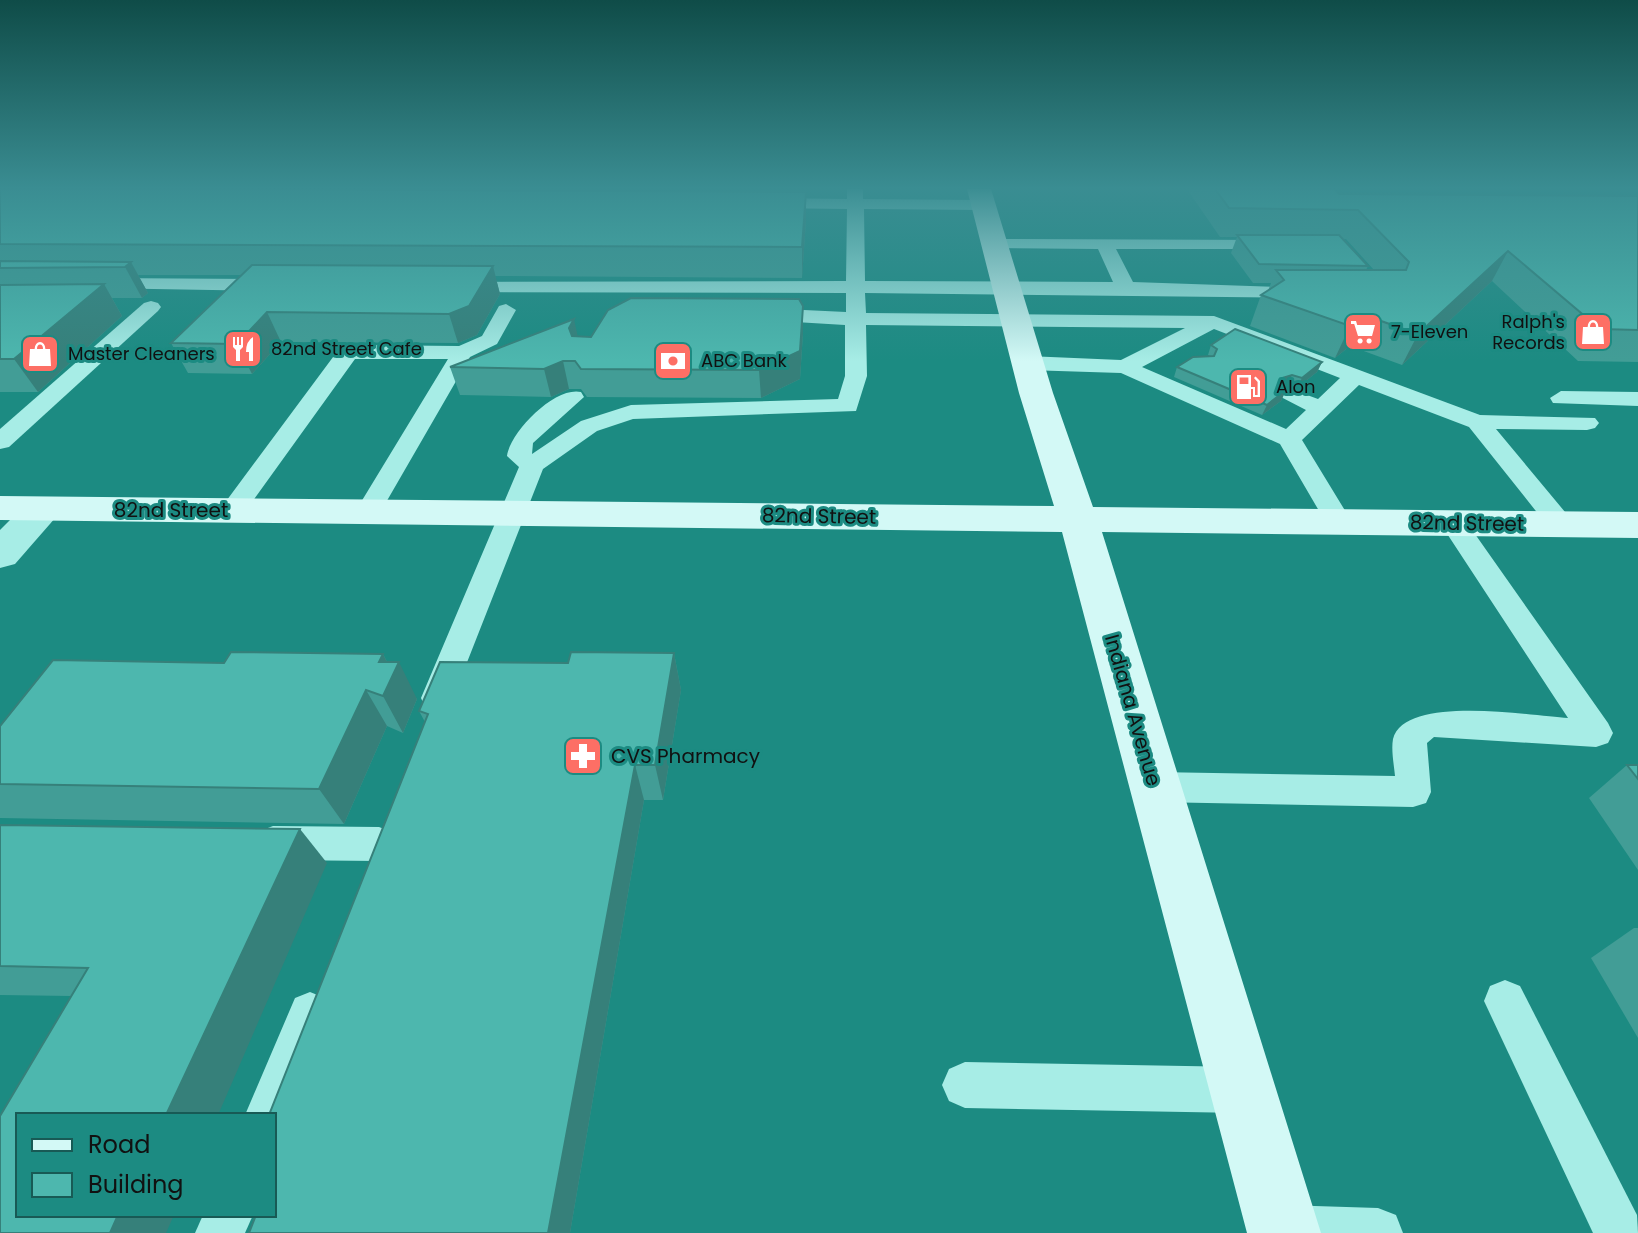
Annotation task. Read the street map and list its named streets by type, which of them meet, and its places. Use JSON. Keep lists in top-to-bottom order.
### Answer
{
  "streets": {
    "main road": ["82nd Street", "Indiana Avenue"]
  },
  "crossings": [
    ["82nd Street", "Indiana Avenue"]
  ],
  "places": {
    "supermarket": ["7-Eleven"],
    "shop": ["Ralph's Records", "Master Cleaners"],
    "restaurant": ["82nd Street Cafe"],
    "bank": ["ABC Bank"],
    "fuel station": ["Alon"],
    "pharmacy": ["CVS Pharmacy"]
  },
  "legend": ["Road", "Building"]
}
